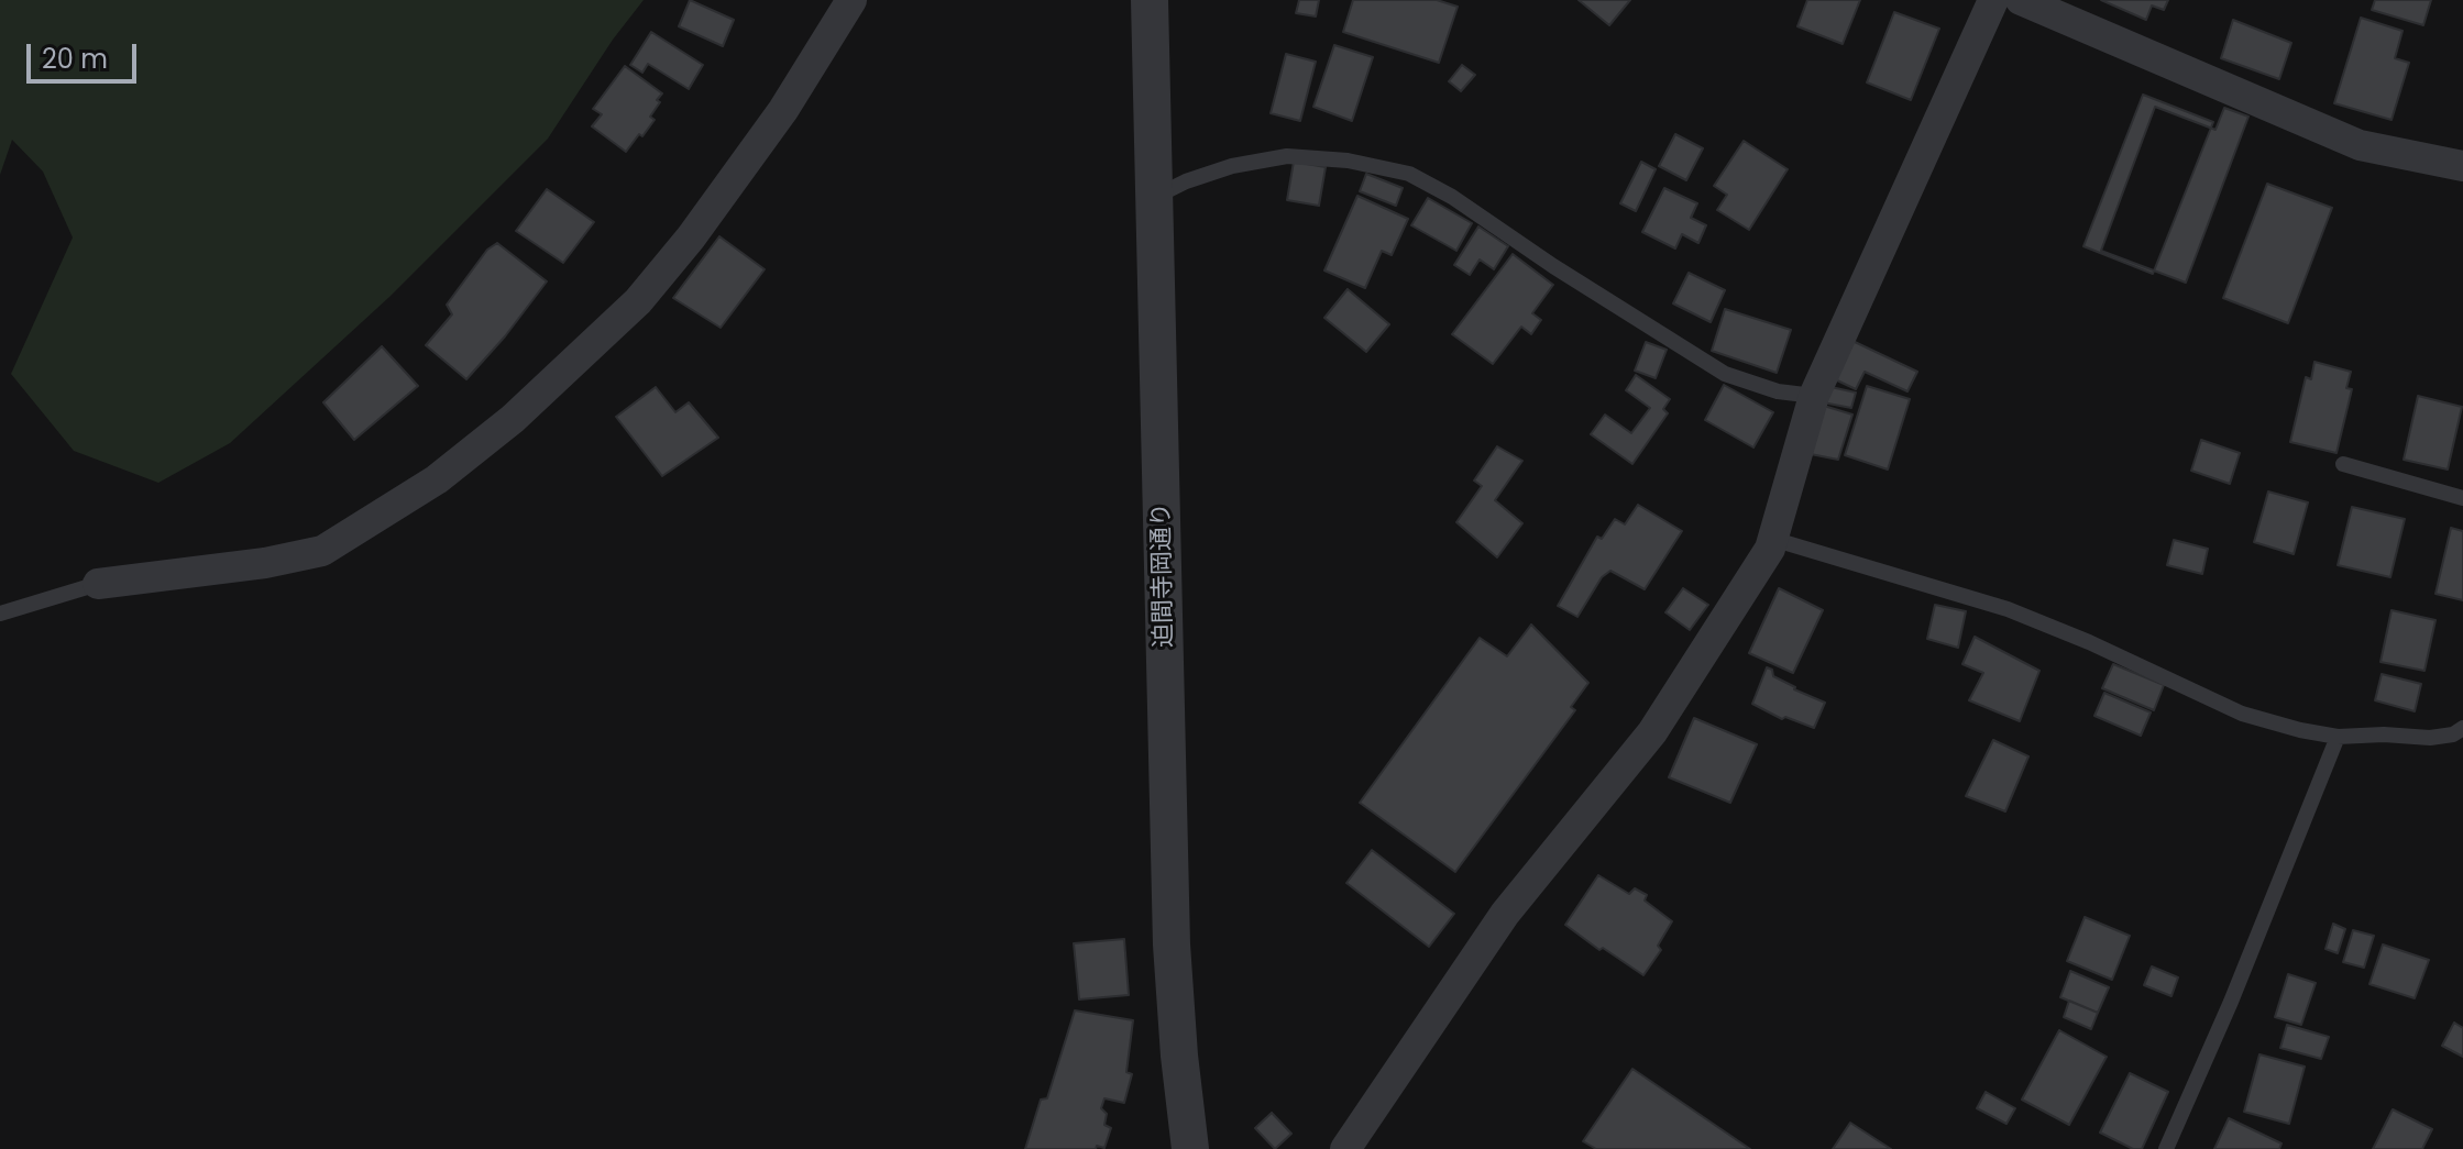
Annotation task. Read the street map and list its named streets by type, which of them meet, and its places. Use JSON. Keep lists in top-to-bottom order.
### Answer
{
  "streets": {
    "street": ["迫間寺岡通り"]
  },
  "scale_bar": "20 m"
}
